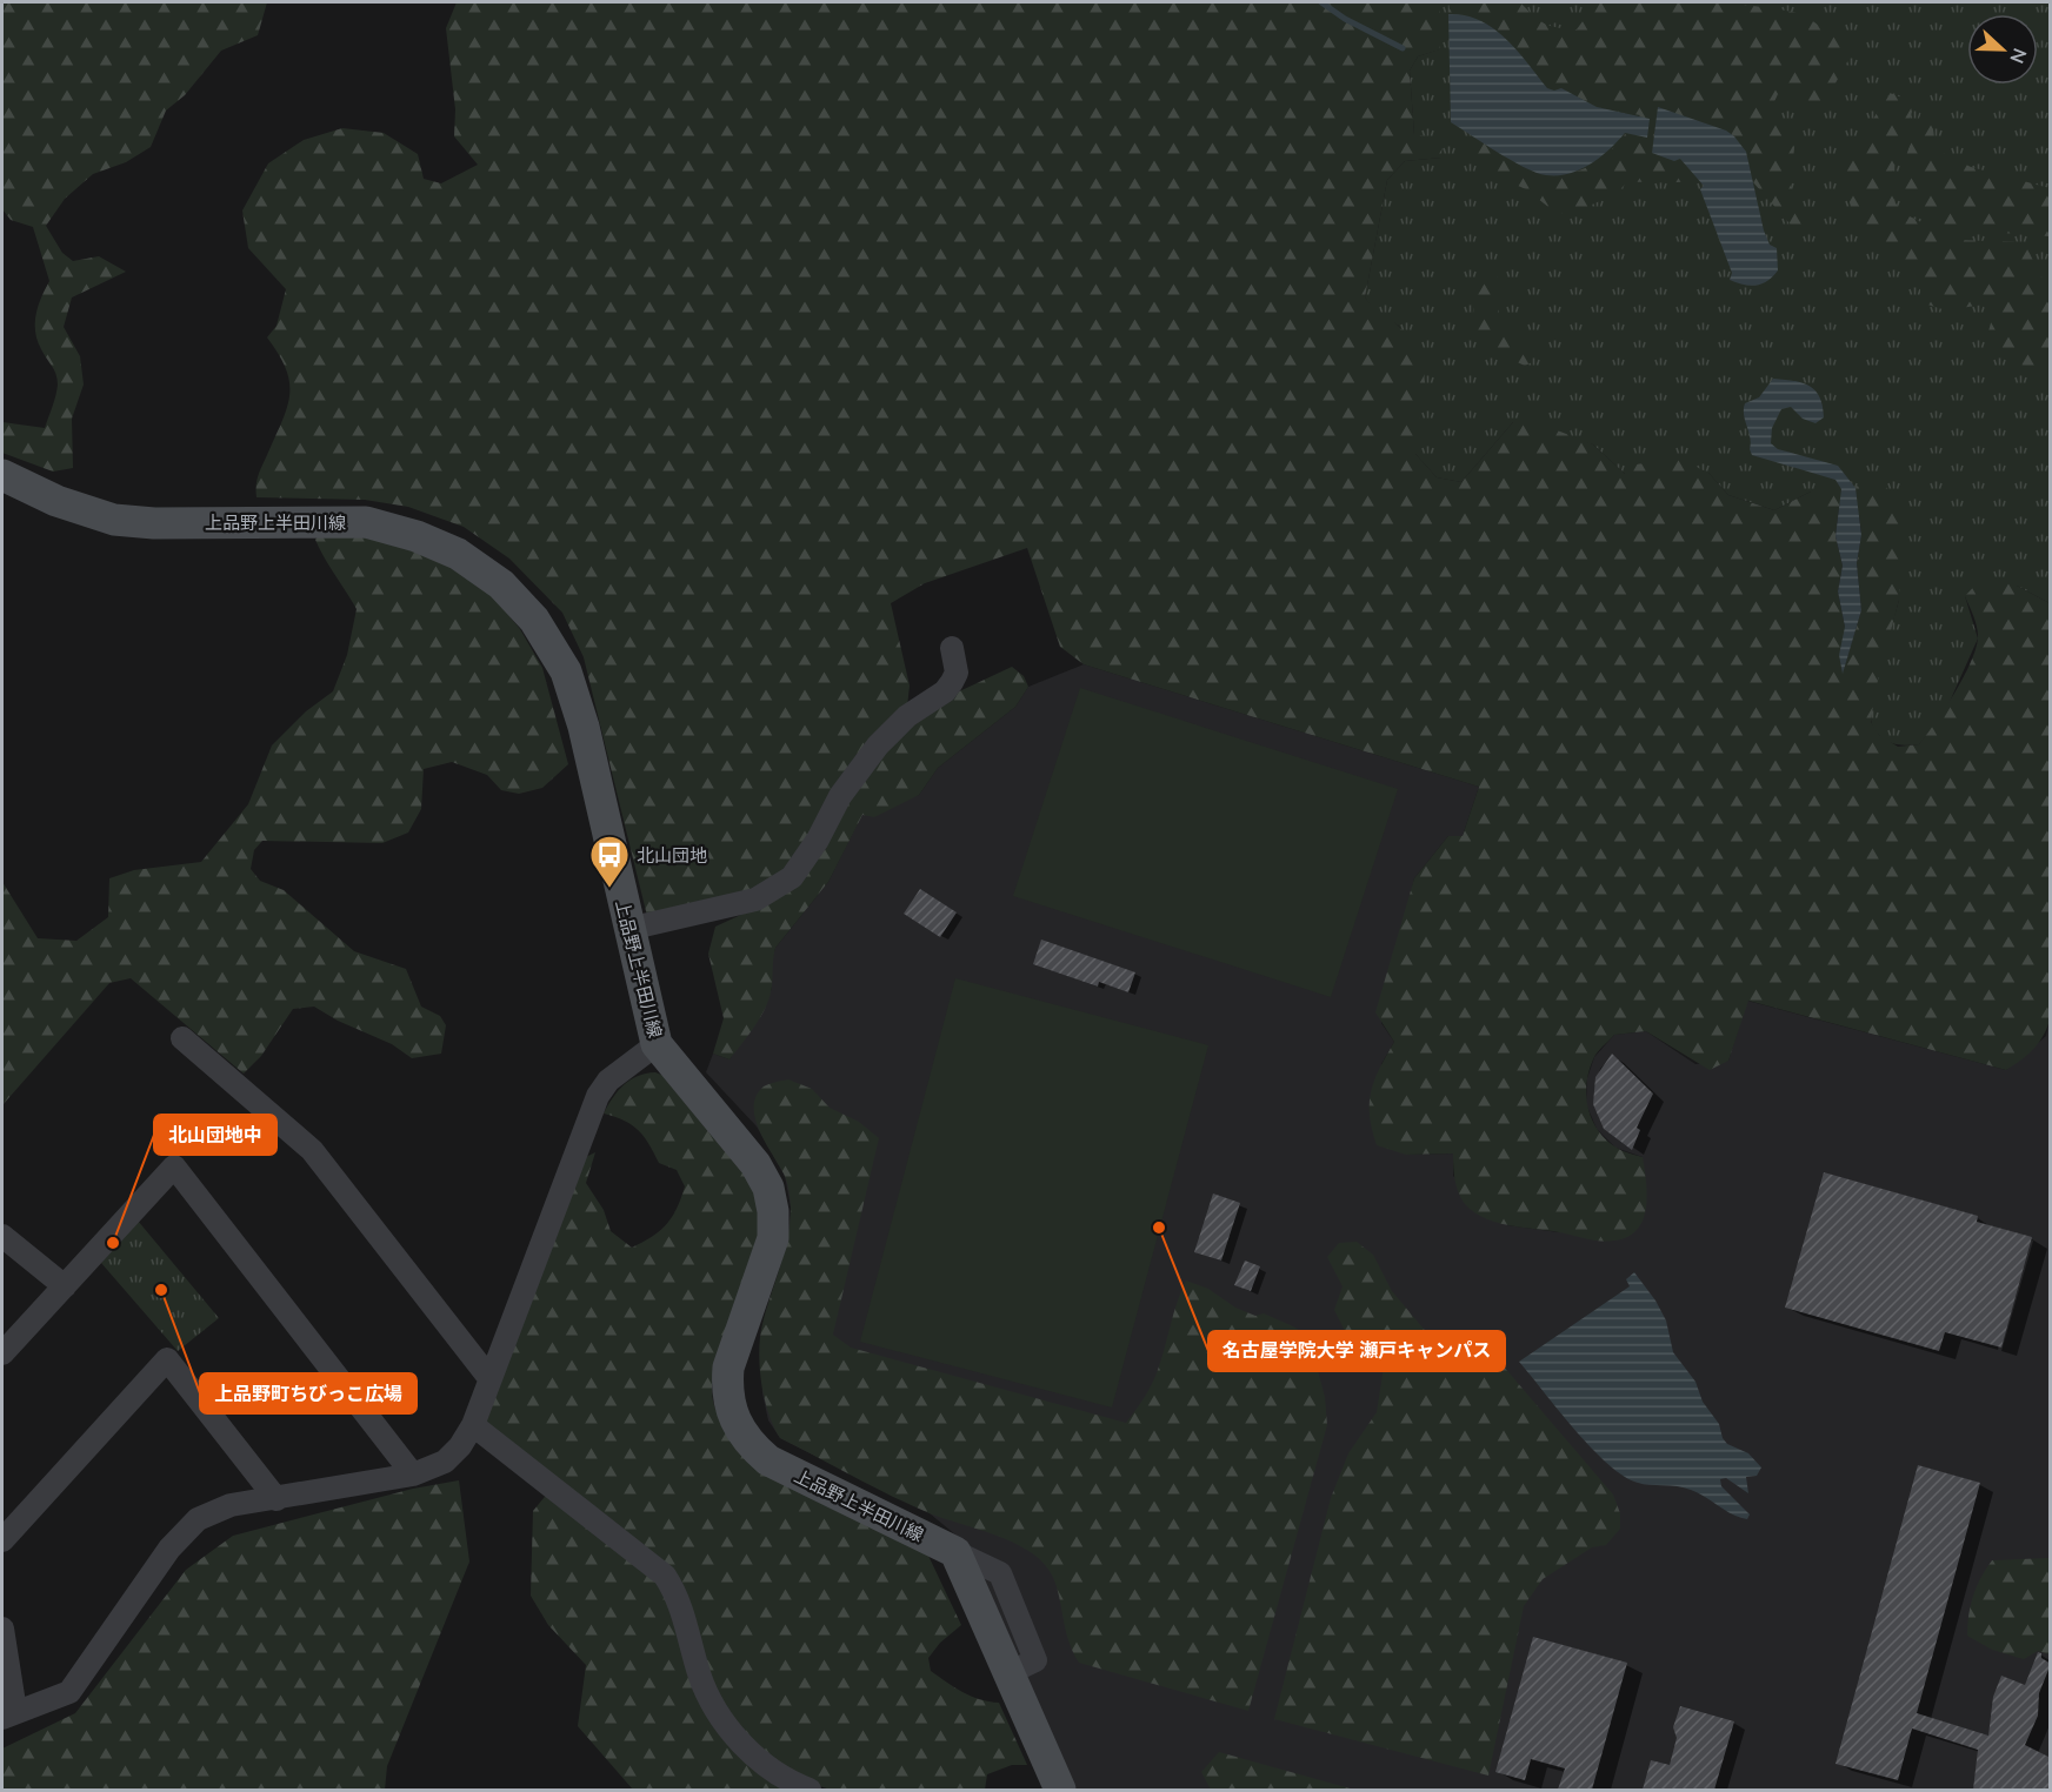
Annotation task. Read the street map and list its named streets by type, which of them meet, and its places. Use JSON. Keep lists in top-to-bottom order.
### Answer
{
  "streets": {
    "street": ["上品野上半田川線"]
  },
  "places": {
    "bus stop": ["北山団地"],
    "other": ["名古屋学院大学 瀬戸キャンパス", "北山団地中", "上品野町ちびっこ広場"]
  },
  "north": "right"
}
